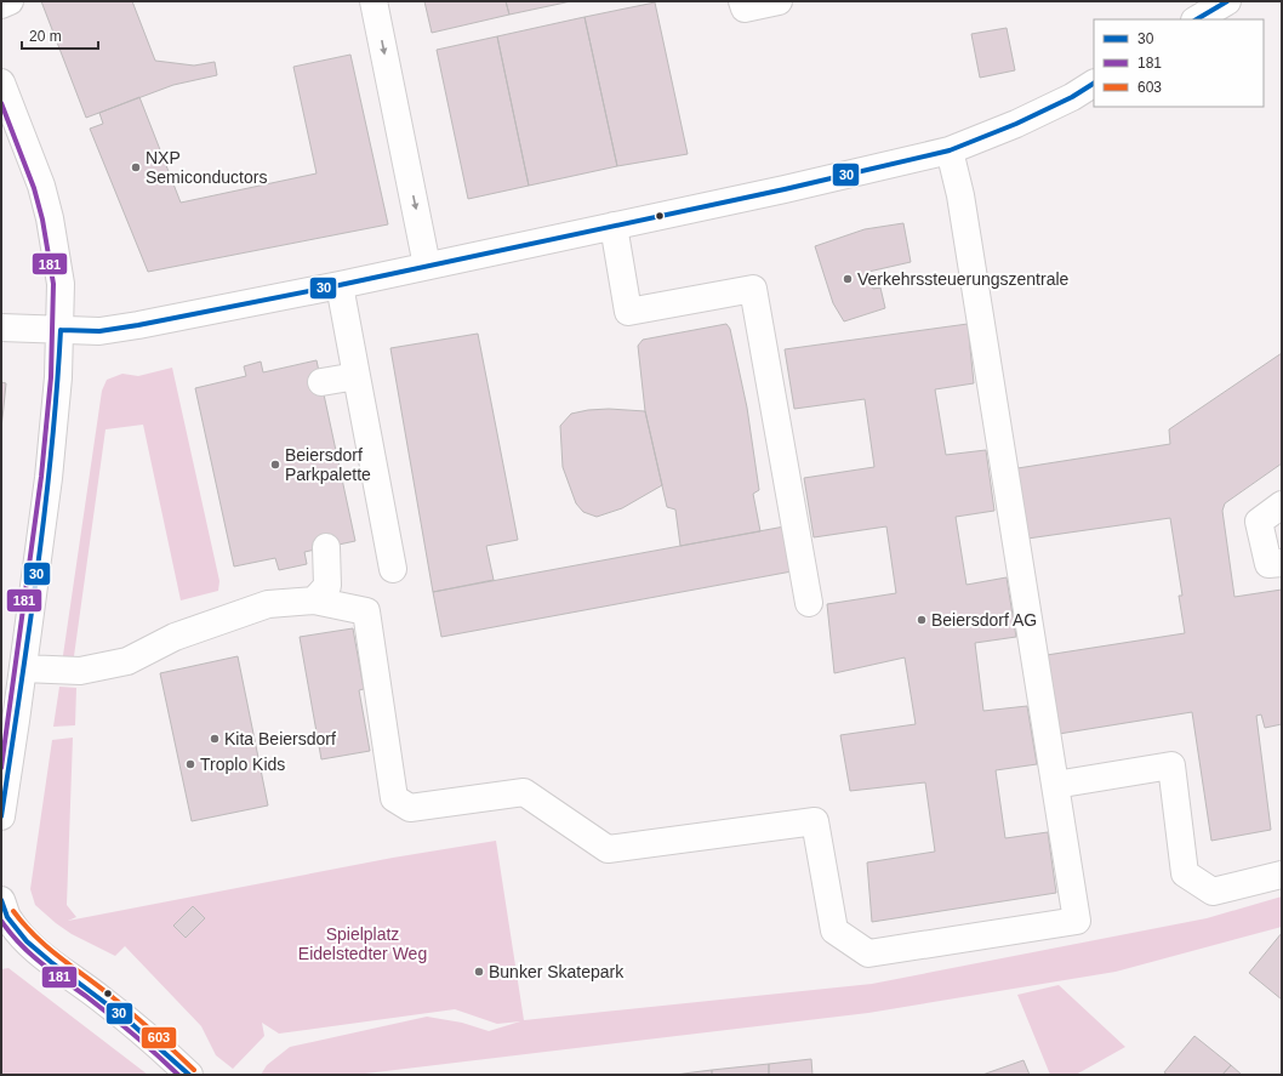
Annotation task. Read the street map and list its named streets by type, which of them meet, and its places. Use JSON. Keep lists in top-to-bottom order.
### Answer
{
  "parks": ["Spielplatz Eidelstedter Weg"],
  "places": [
    "NXP Semiconductors",
    "Verkehrssteuerungszentrale",
    "Beiersdorf Parkpalette",
    "Beiersdorf AG",
    "Kita Beiersdorf",
    "Troplo Kids",
    "Bunker Skatepark"
  ],
  "lines": ["transit line 30", "transit line 181", "transit line 603"],
  "legend": ["30", "181", "603"],
  "scale_bar": "20 m"
}
